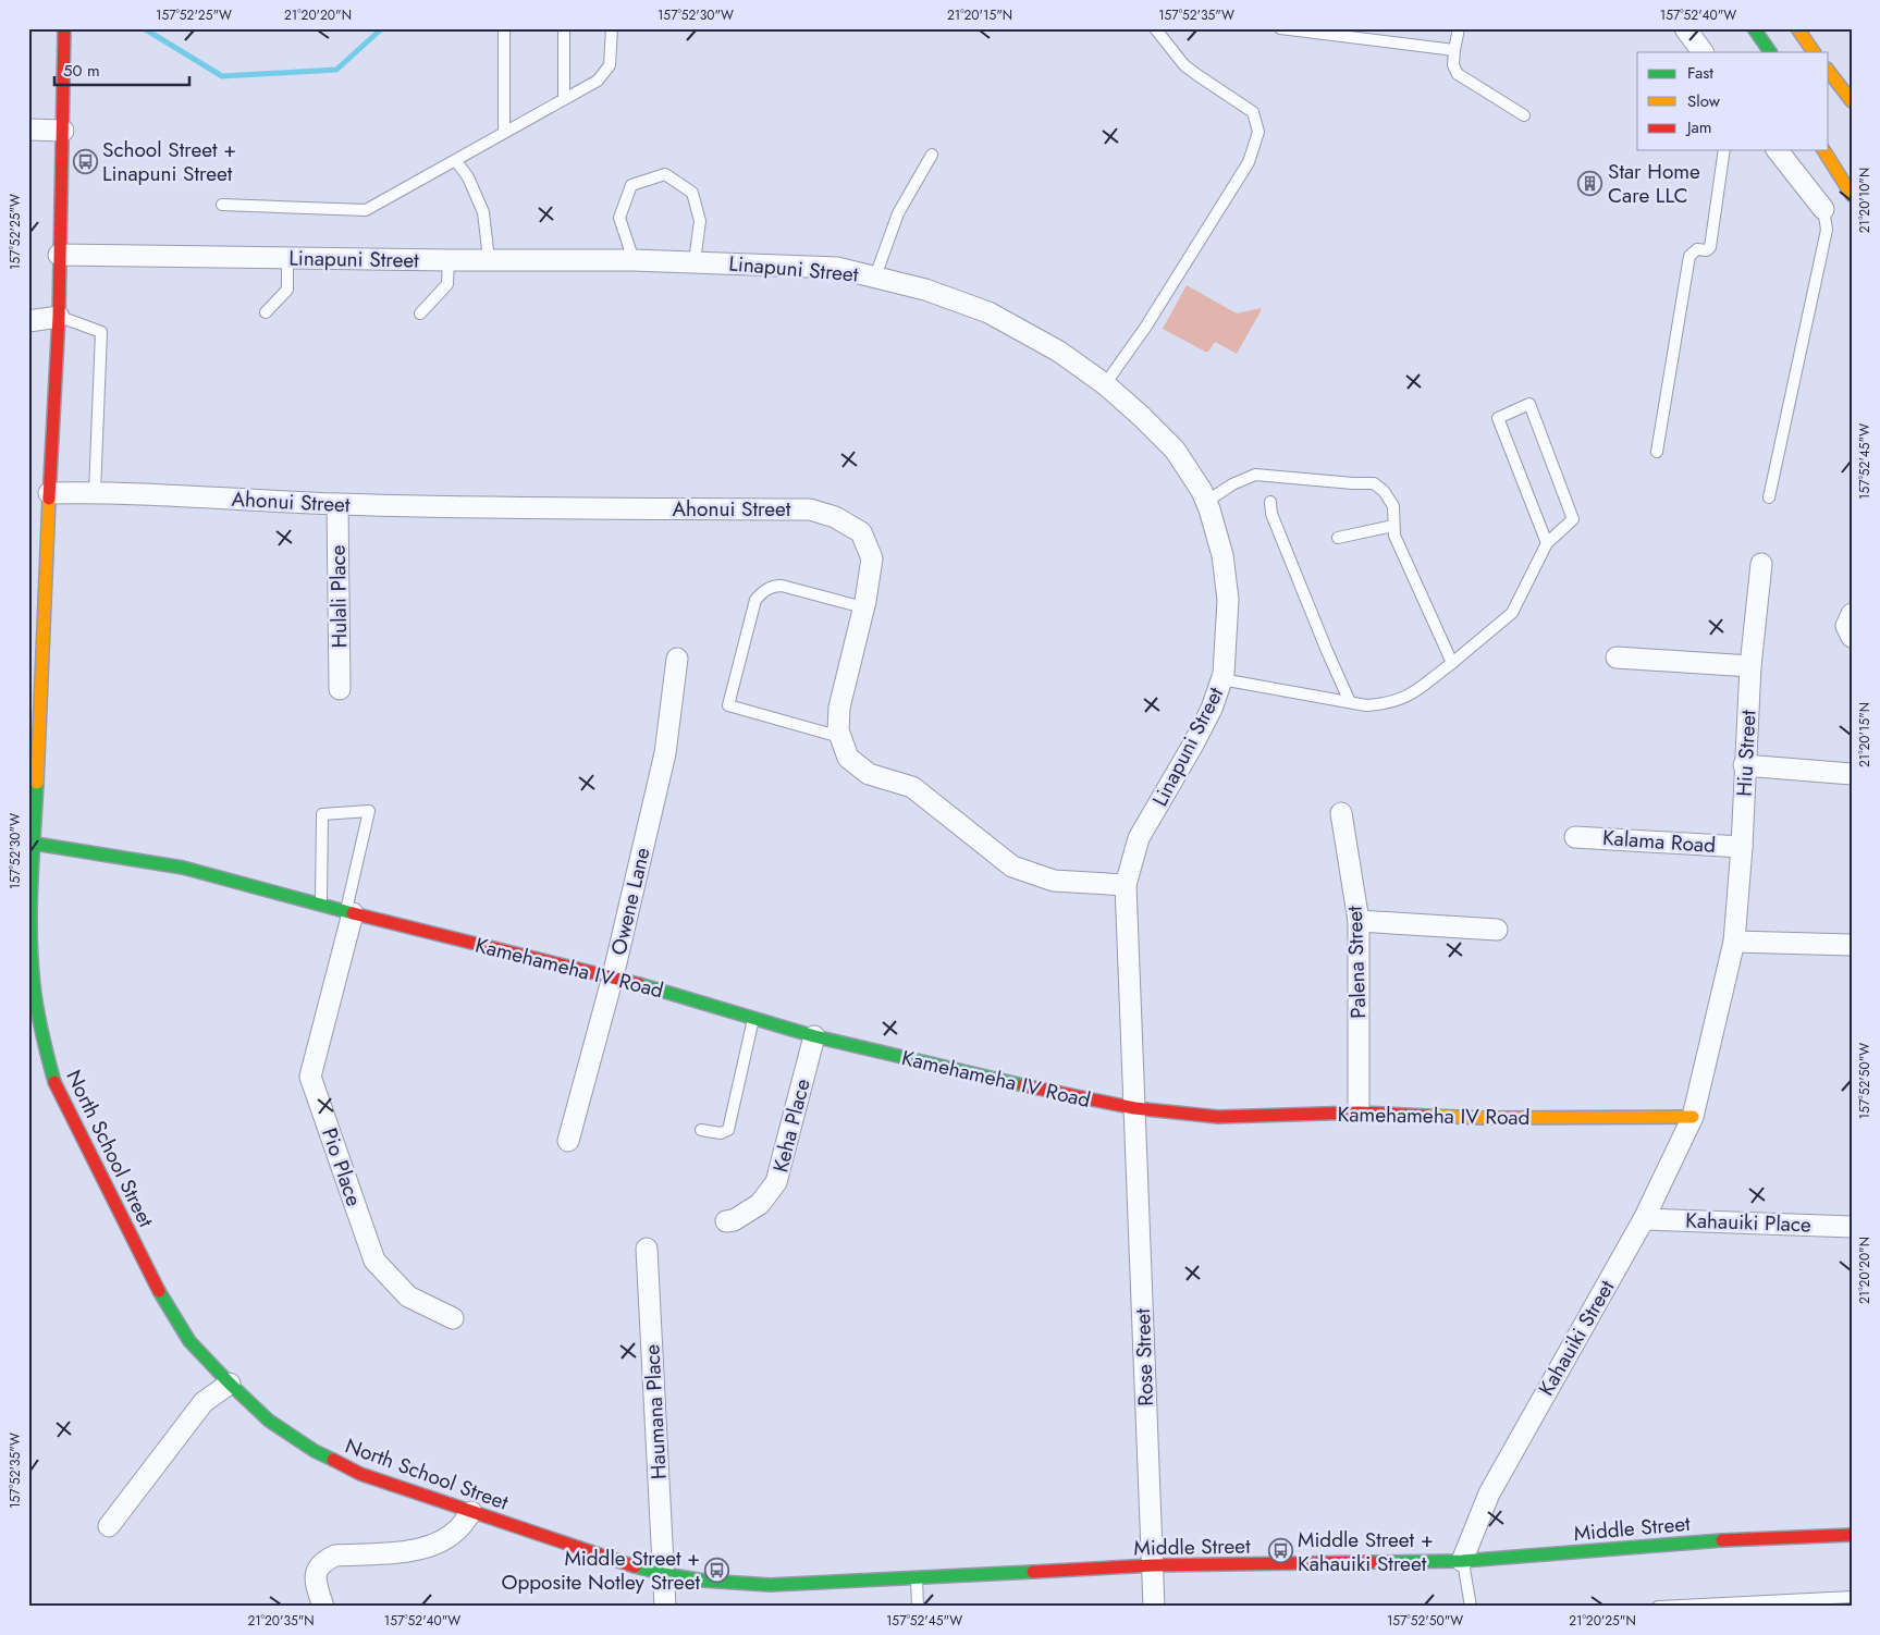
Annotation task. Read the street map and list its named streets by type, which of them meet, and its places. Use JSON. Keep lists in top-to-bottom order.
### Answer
{
  "streets": {
    "main road": ["Kamehameha IV Road", "North School Street", "Middle Street"],
    "street": [
      "Linapuni Street",
      "Ahonui Street",
      "Hulali Place",
      "Hiu Street",
      "Kalama Road",
      "Owene Lane",
      "Palena Street",
      "Keha Place",
      "Pio Place",
      "Kahauiki Place",
      "Kahauiki Street",
      "Rose Street",
      "Haumana Place"
    ]
  },
  "crossings": [
    ["Linapuni Street", "Ahonui Street"],
    ["Linapuni Street", "Kamehameha IV Road"],
    ["Linapuni Street", "North School Street"],
    ["Linapuni Street", "Rose Street"],
    ["Ahonui Street", "Hulali Place"],
    ["Ahonui Street", "North School Street"],
    ["Hiu Street", "Kalama Road"],
    ["Owene Lane", "Kamehameha IV Road"],
    ["Palena Street", "Kamehameha IV Road"],
    ["Kamehameha IV Road", "Keha Place"],
    ["Kamehameha IV Road", "North School Street"],
    ["Kamehameha IV Road", "Pio Place"],
    ["Kamehameha IV Road", "Kahauiki Street"],
    ["Kamehameha IV Road", "Rose Street"],
    ["North School Street", "Haumana Place"],
    ["North School Street", "Middle Street"],
    ["Kahauiki Place", "Kahauiki Street"],
    ["Kahauiki Street", "Middle Street"],
    ["Rose Street", "Middle Street"],
    ["Haumana Place", "Middle Street"]
  ],
  "places": {
    "bus stop": ["School Street + Linapuni Street", "Middle Street + Kahauiki Street", "Middle Street + Opposite Notley Street"],
    "building": ["Star Home Care LLC"]
  },
  "legend": ["Fast", "Slow", "Jam"],
  "scale_bar": "50 m",
  "coordinates": [
    "157°52'25\"W",
    "21°20'20\"N",
    "157°52'30\"W",
    "21°20'15\"N",
    "157°52'35\"W",
    "157°52'40\"W",
    "21°20'10\"N",
    "157°52'45\"W",
    "157°52'50\"W",
    "21°20'35\"N",
    "21°20'25\"N"
  ]
}
